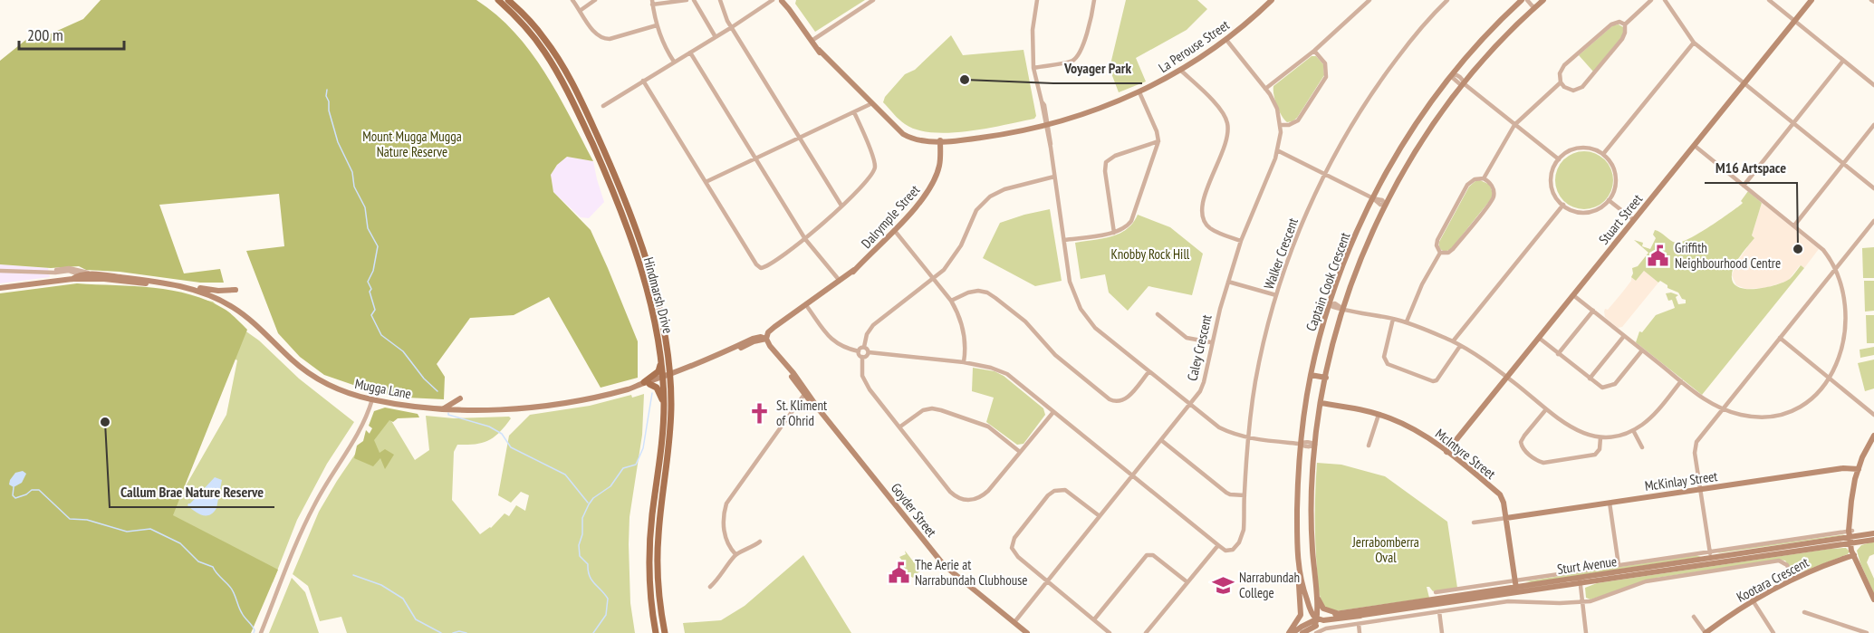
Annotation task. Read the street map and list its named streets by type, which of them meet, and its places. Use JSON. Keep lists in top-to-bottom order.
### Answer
{
  "streets": {
    "main road": ["Hindmarsh Drive"],
    "street": [
      "La Perouse Street",
      "Dalrymple Street",
      "Stuart Street",
      "Walker Crescent",
      "Captain Cook Crescent",
      "Caley Crescent",
      "Mugga Lane",
      "McIntyre Street",
      "McKinlay Street",
      "Goyder Street",
      "Sturt Avenue",
      "Kootara Crescent"
    ]
  },
  "crossings": [
    ["La Perouse Street", "Dalrymple Street"],
    ["La Perouse Street", "Caley Crescent"],
    ["Dalrymple Street", "Goyder Street"],
    ["Stuart Street", "McIntyre Street"],
    ["Captain Cook Crescent", "McIntyre Street"],
    ["Captain Cook Crescent", "Sturt Avenue"],
    ["Hindmarsh Drive", "Mugga Lane"],
    ["Caley Crescent", "Goyder Street"],
    ["McIntyre Street", "McKinlay Street"],
    ["McIntyre Street", "Sturt Avenue"]
  ],
  "parks": ["Mount Mugga Mugga Nature Reserve", "Knobby Rock Hill", "Jerrabomberra Oval"],
  "places": {
    "other": ["Voyager Park", "M16 Artspace", "Callum Brae Nature Reserve"],
    "public building": ["Griffith Neighbourhood Centre", "The Aerie at Narrabundah Clubhouse"],
    "church": ["St. Kliment of Ohrid"],
    "school or university": ["Narrabundah College"]
  },
  "scale_bar": "200 m"
}
